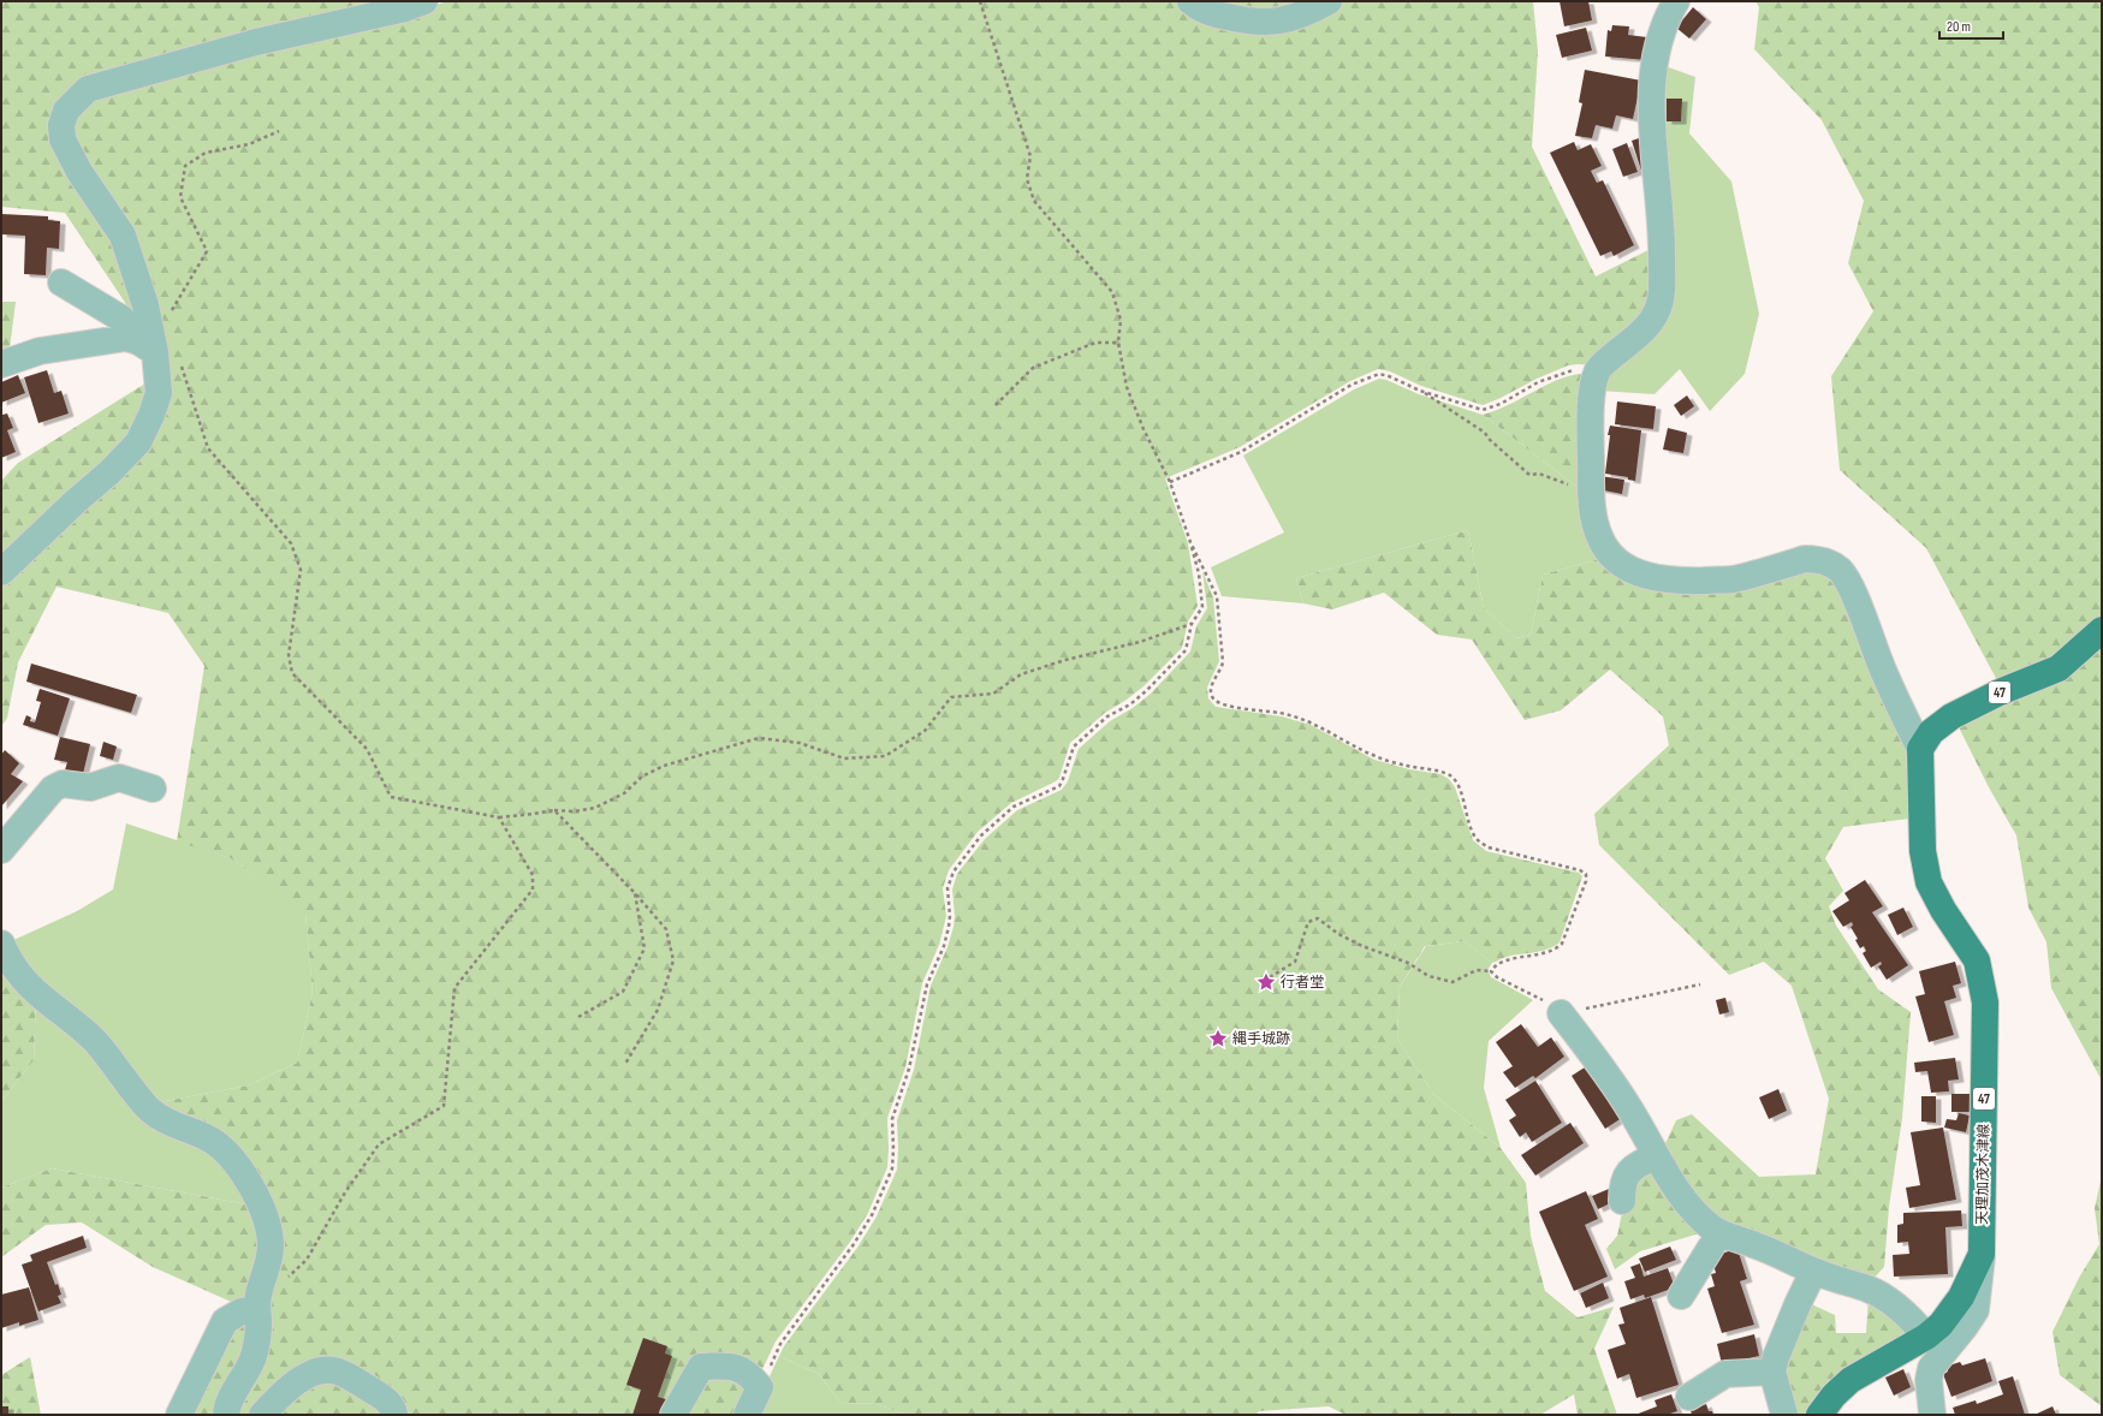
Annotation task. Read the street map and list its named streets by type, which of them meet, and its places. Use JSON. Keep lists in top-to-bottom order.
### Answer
{
  "streets": {
    "main road": ["47", "天理加茂木津線"]
  },
  "crossings": [
    ["47", "天理加茂木津線"]
  ],
  "places": {
    "place": ["行者堂", "縄手城跡"]
  },
  "scale_bar": "20 m"
}
